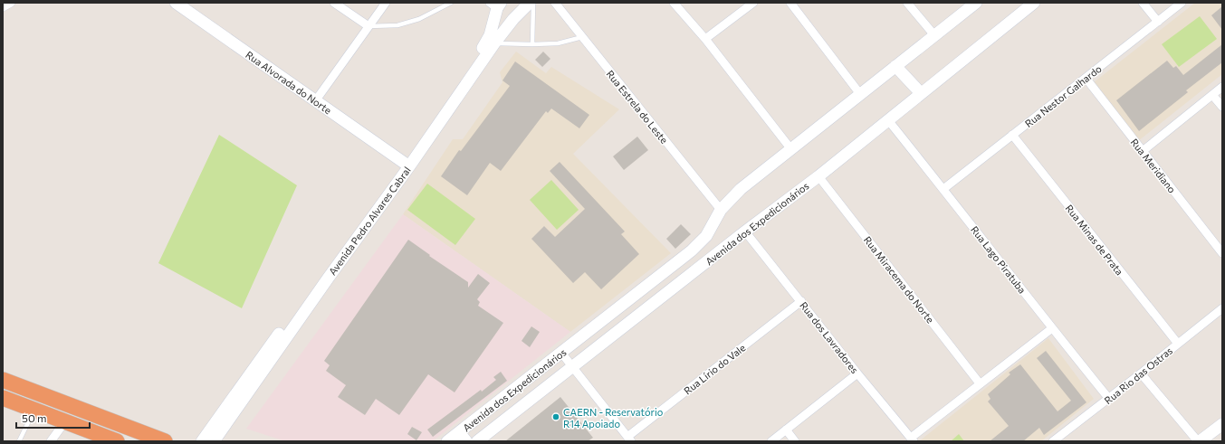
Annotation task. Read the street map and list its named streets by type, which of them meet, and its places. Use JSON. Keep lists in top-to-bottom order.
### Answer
{
  "streets": {
    "street": [
      "Rua Alvorada do Norte",
      "Rua Nestor Galhardo",
      "Rua Estrela do Leste",
      "Rua Meridiano",
      "Avenida Pedro Alvares Cabral",
      "Avenida dos Expedicionários",
      "Rua Minas de Prata",
      "Rua Lago Piratuba",
      "Rua Miracema do Norte",
      "Rua dos Lavradores",
      "Rua Lírio do Vale",
      "Rua Rio das Ostras"
    ]
  },
  "crossings": [
    ["Rua Alvorada do Norte", "Avenida Pedro Alvares Cabral"],
    ["Rua Nestor Galhardo", "Rua Meridiano"],
    ["Rua Nestor Galhardo", "Rua Minas de Prata"],
    ["Rua Nestor Galhardo", "Rua Lago Piratuba"],
    ["Rua Estrela do Leste", "Avenida dos Expedicionários"],
    ["Avenida dos Expedicionários", "Rua Lago Piratuba"],
    ["Avenida dos Expedicionários", "Rua Miracema do Norte"],
    ["Avenida dos Expedicionários", "Rua dos Lavradores"],
    ["Rua Minas de Prata", "Rua Rio das Ostras"],
    ["Rua Lago Piratuba", "Rua Rio das Ostras"],
    ["Rua dos Lavradores", "Rua Lírio do Vale"]
  ],
  "places": ["CAERN - Reservatório R14 Apoiado"],
  "scale_bar": "50 m"
}
